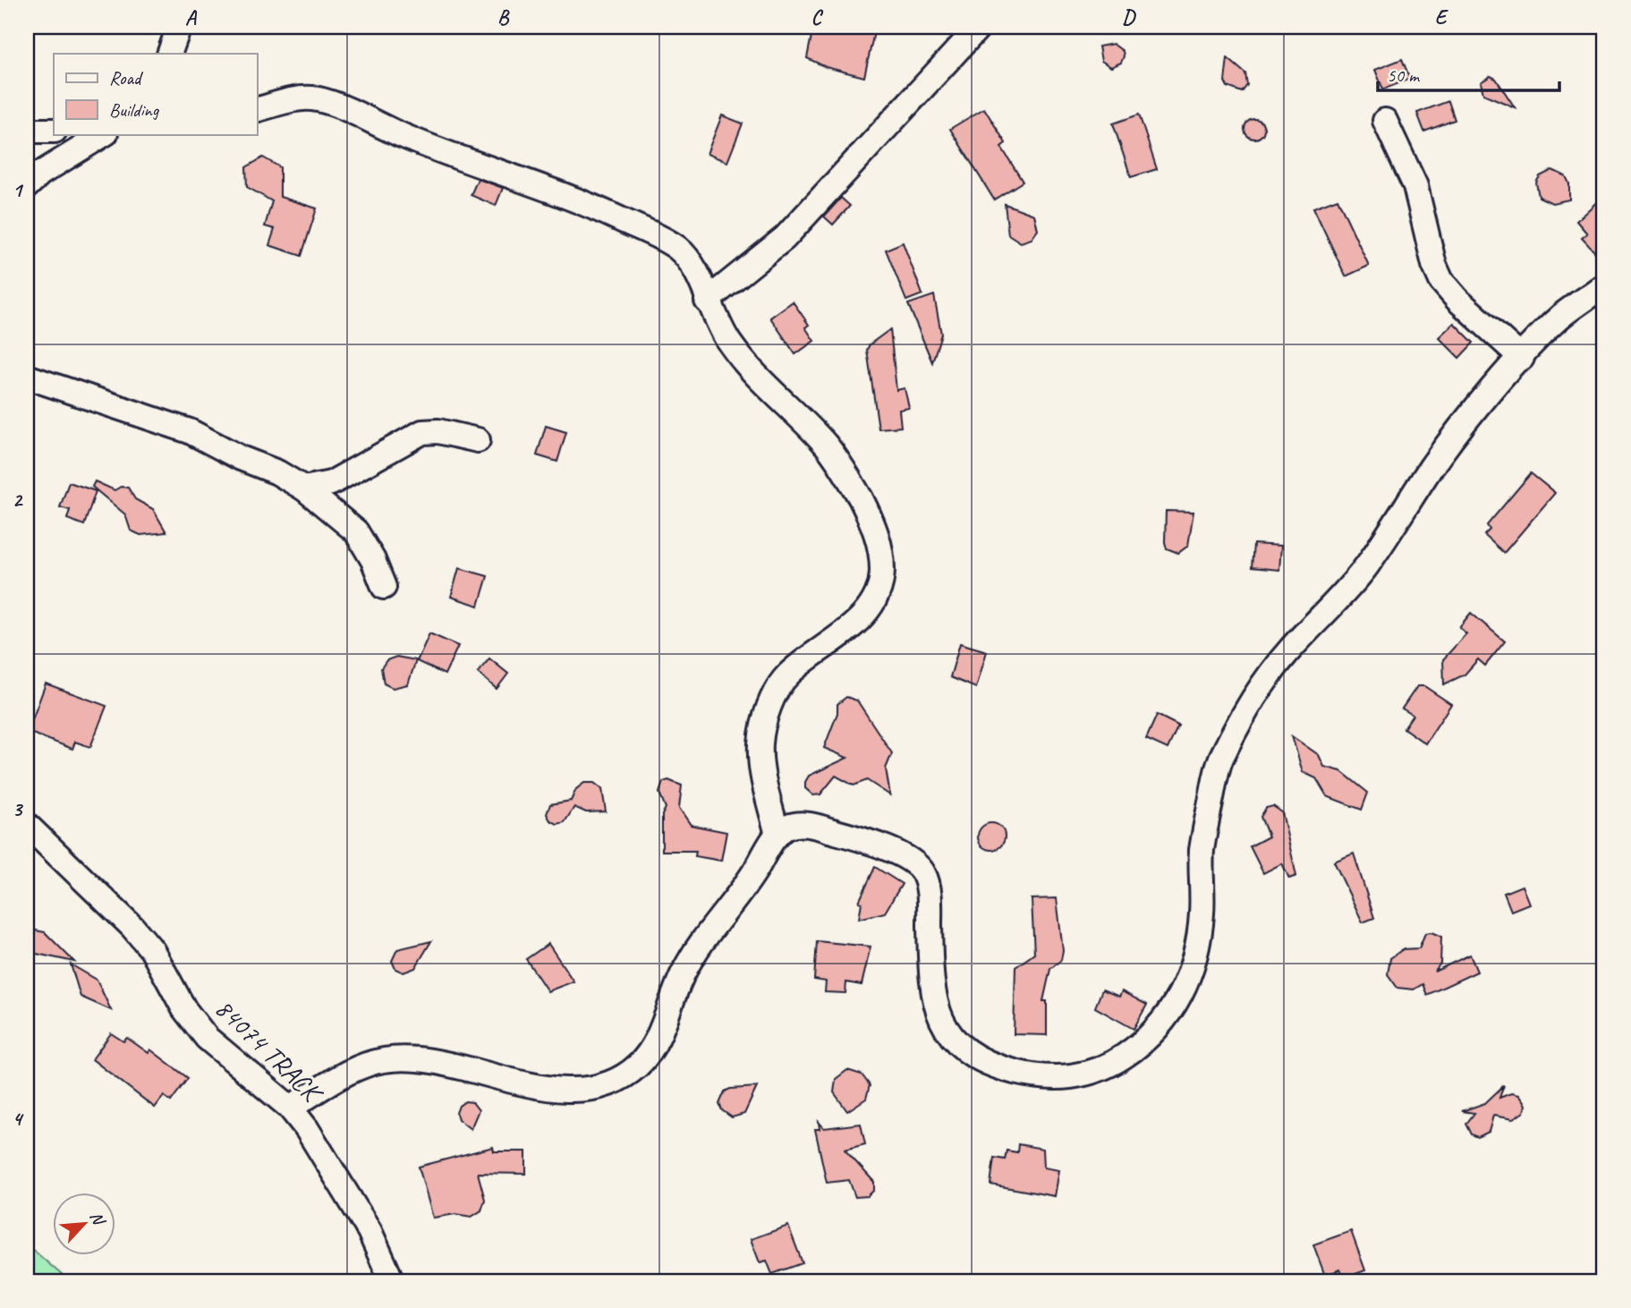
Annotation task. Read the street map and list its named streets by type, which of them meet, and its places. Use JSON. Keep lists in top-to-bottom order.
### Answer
{
  "streets": {
    "street": ["84074 TRACK"]
  },
  "legend": ["Road", "Building"],
  "scale_bar": "50 m",
  "north": "top right",
  "grid": {
    "columns": [
      "A",
      "B",
      "C",
      "D",
      "E"
    ],
    "rows": [
      "1",
      "2",
      "3",
      "4"
    ]
  }
}
